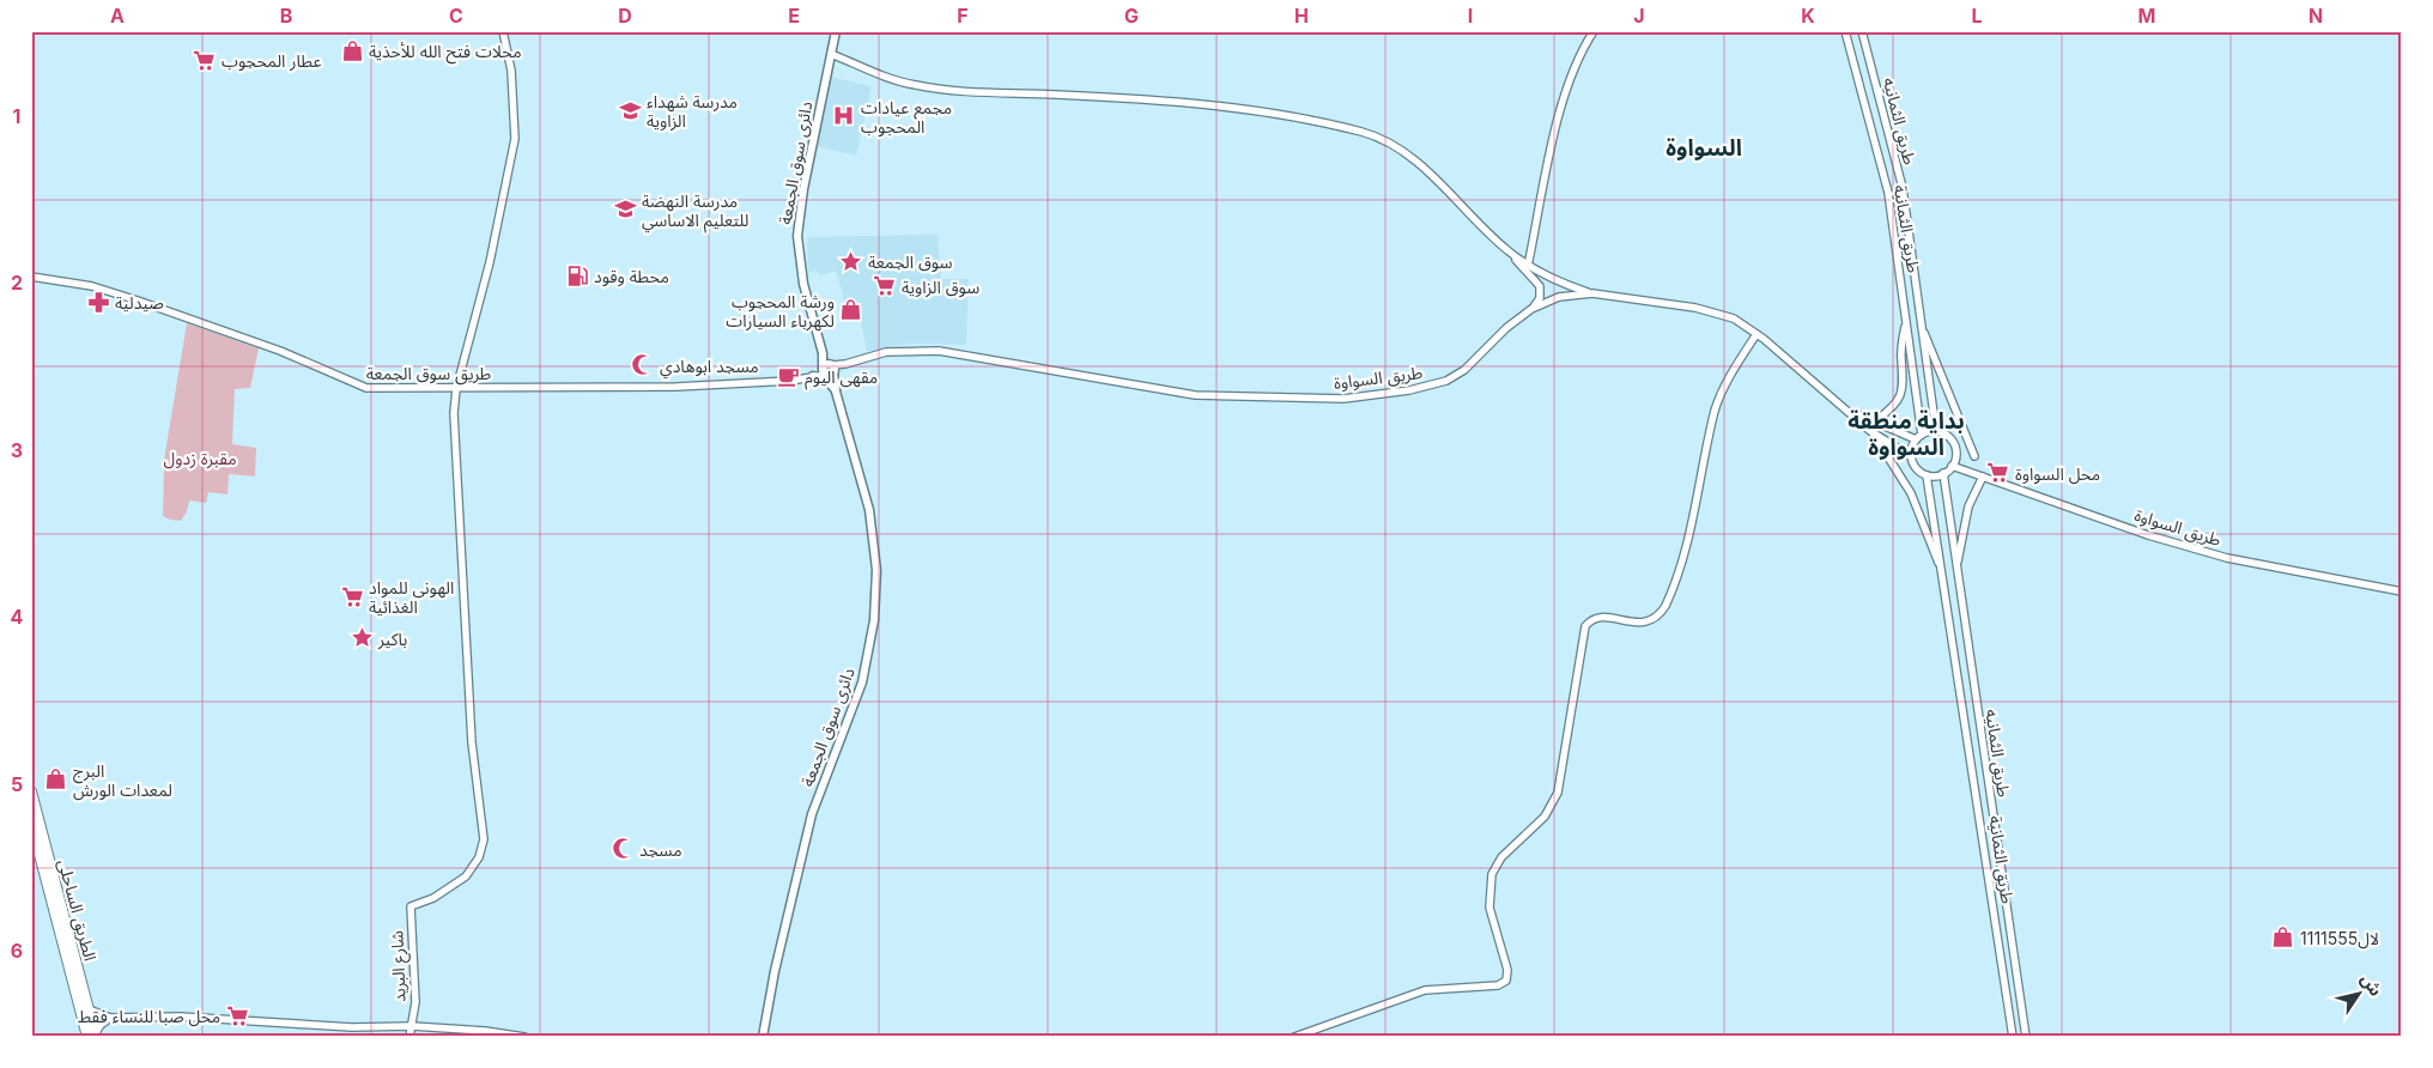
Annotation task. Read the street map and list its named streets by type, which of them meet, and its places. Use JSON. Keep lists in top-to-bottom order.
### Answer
{
  "streets": {
    "highway": ["الطريق الساحلى"],
    "main road": ["دائرى سوق الجمعة"],
    "street": [
      "طريق الثمانيه",
      "طريق الثمانية",
      "طريق سوق الجمعة",
      "طريق السواوة",
      "شارع البريد"
    ]
  },
  "crossings": [
    ["طريق الثمانيه", "طريق الثمانية"],
    ["طريق الثمانيه", "طريق السواوة"],
    ["طريق الثمانية", "طريق السواوة"],
    ["طريق سوق الجمعة", "شارع البريد"]
  ],
  "districts": ["السواوة", "بداية منطقة السواوة"],
  "parks": ["مقبرة زدول"],
  "places": {
    "shop": [
      "محلات فتح الله للأحذية",
      "ورشة المحجوب لكهرباء السيارات",
      "البرج لمعدات الورش",
      "1111555لال"
    ],
    "supermarket": [
      "عطار المحجوب",
      "سوق الزاوية",
      "محل السواوة",
      "الهونى للمواد الغذائية",
      "محل صبا للنساء فقط"
    ],
    "school or university": ["مدرسة شهداء الزاوية", "مدرسة النهضة للتعليم الاساسي"],
    "hospital": ["مجمع عيادات المحجوب"],
    "place": ["سوق الجمعة", "باكير"],
    "fuel station": ["محطة وقود"],
    "pharmacy": ["صيدلية"],
    "mosque": ["مسجد ابوهادي", "مسجد"],
    "cafe": ["مقهى اليوم"]
  },
  "north": "top right",
  "grid": {
    "columns": [
      "A",
      "B",
      "C",
      "D",
      "E",
      "F",
      "G",
      "H",
      "I",
      "J",
      "K",
      "L",
      "M",
      "N"
    ],
    "rows": [
      "1",
      "2",
      "3",
      "4",
      "5",
      "6"
    ]
  }
}
